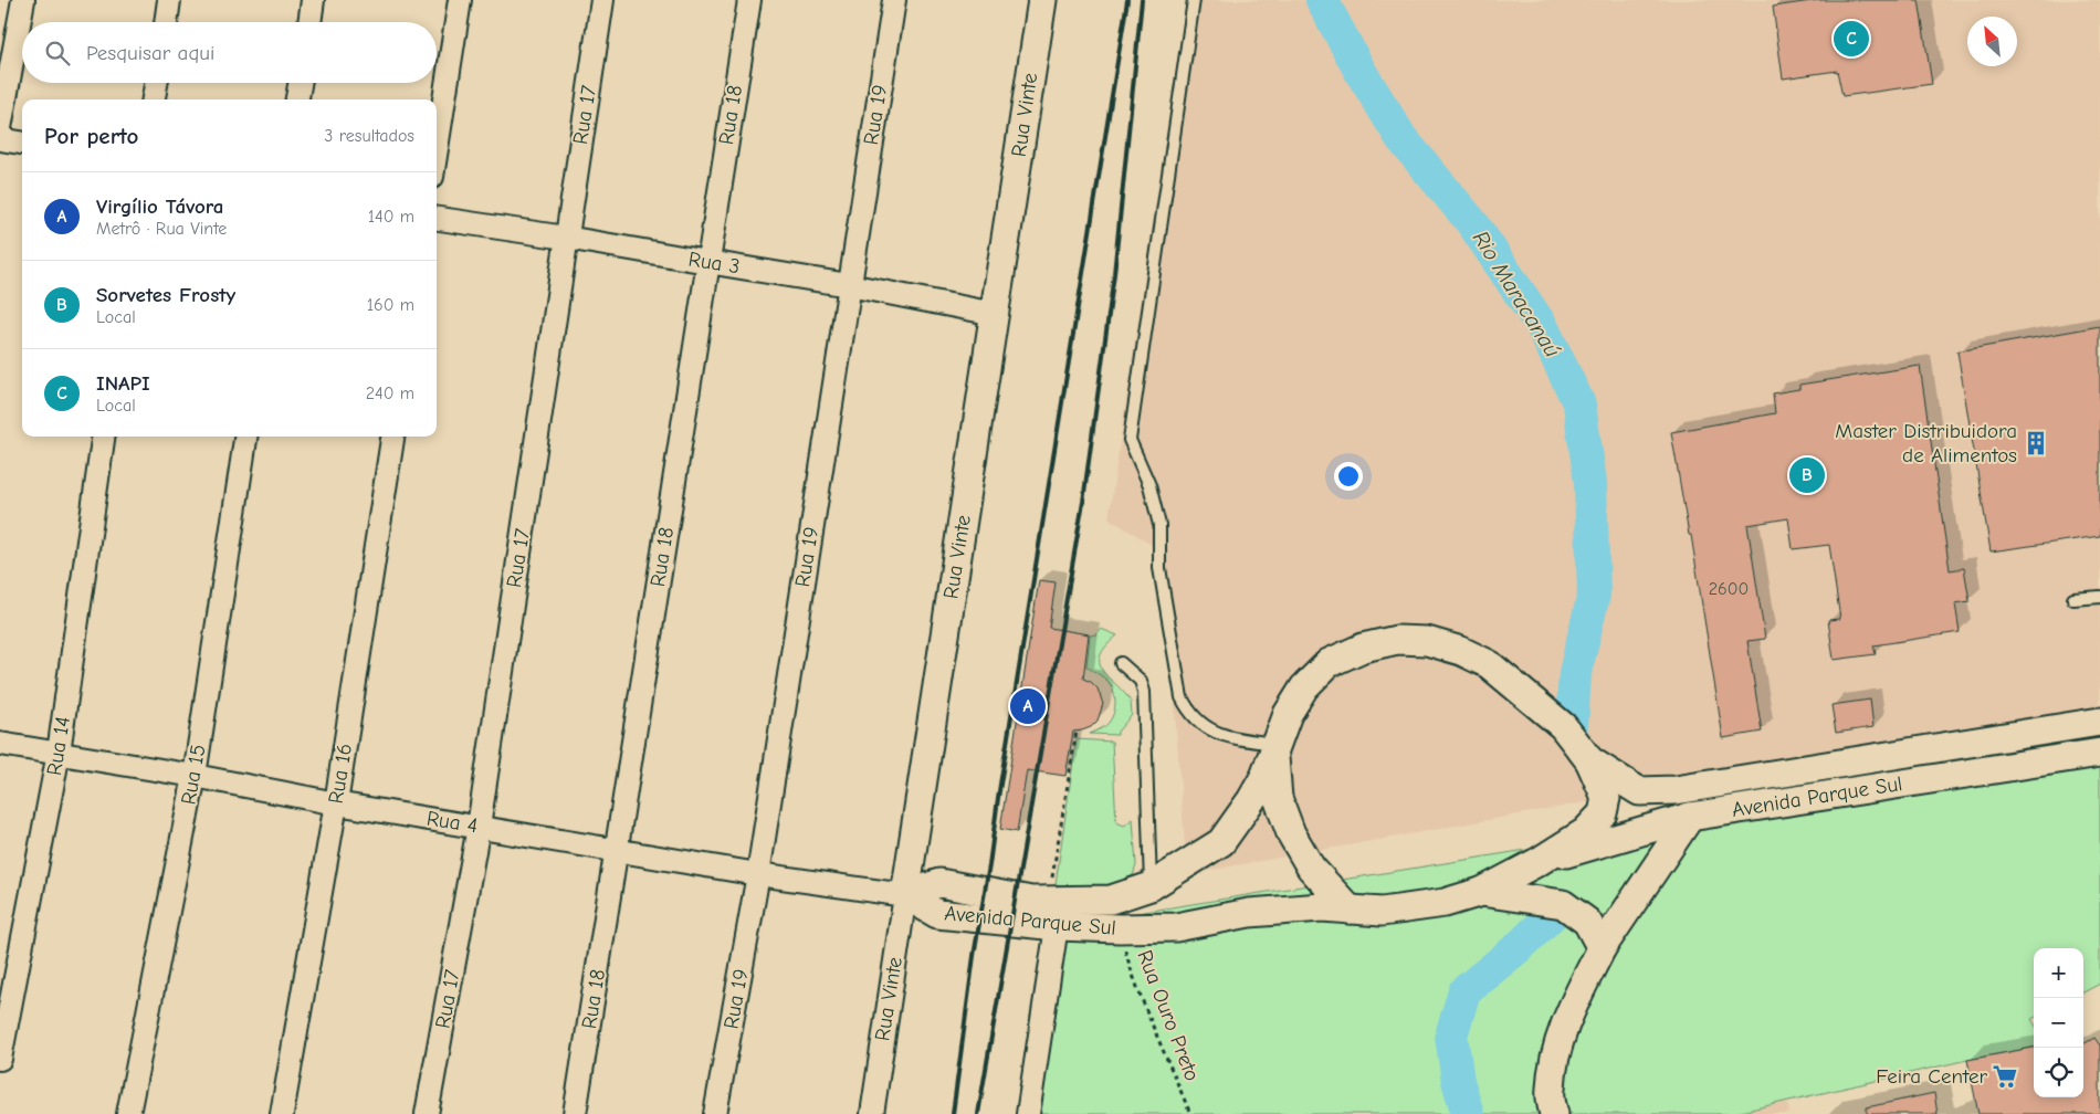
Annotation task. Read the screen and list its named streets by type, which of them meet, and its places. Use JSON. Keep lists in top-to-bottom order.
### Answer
{
  "streets": {
    "street": [
      "Rua 17",
      "Rua 18",
      "Rua 19",
      "Rua Vinte",
      "Rua 3",
      "Rua 14",
      "Rua 16",
      "Rua 15",
      "Avenida Parque Sul",
      "Rua 4"
    ],
    "path": ["Rua Ouro Preto"]
  },
  "crossings": [
    ["Rua 17", "Rua 3"],
    ["Rua 17", "Rua 4"],
    ["Rua 18", "Rua 3"],
    ["Rua 18", "Rua 4"],
    ["Rua 19", "Rua 3"],
    ["Rua 19", "Rua 4"],
    ["Rua Vinte", "Rua 3"],
    ["Rua Vinte", "Avenida Parque Sul"],
    ["Rua Vinte", "Rua 4"],
    ["Rua 14", "Rua 4"],
    ["Rua 16", "Rua 4"],
    ["Rua 15", "Rua 4"],
    ["Avenida Parque Sul", "Rua 4"],
    ["Avenida Parque Sul", "Rua Ouro Preto"]
  ],
  "water": ["Rio Maracanaú"],
  "places": {
    "building": ["Master Distribuidora de Alimentos"],
    "supermarket": ["Feira Center"]
  },
  "house_numbers": ["2600"],
  "north": "top left",
  "page": {
    "pins": ["C", "B", "A"],
    "search": "Pesquisar aqui",
    "heading": ["Por perto", "3 resultados"],
    "list": [
      {
        "mark": "A",
        "name": "Virgílio Távora",
        "note": "Metrô · Rua Vinte",
        "value": "140 m"
      },
      {
        "mark": "B",
        "name": "Sorvetes Frosty",
        "note": "Local",
        "value": "160 m"
      },
      {
        "mark": "C",
        "name": "INAPI",
        "note": "Local",
        "value": "240 m"
      }
    ],
    "map_buttons": ["+", "−"]
  }
}
